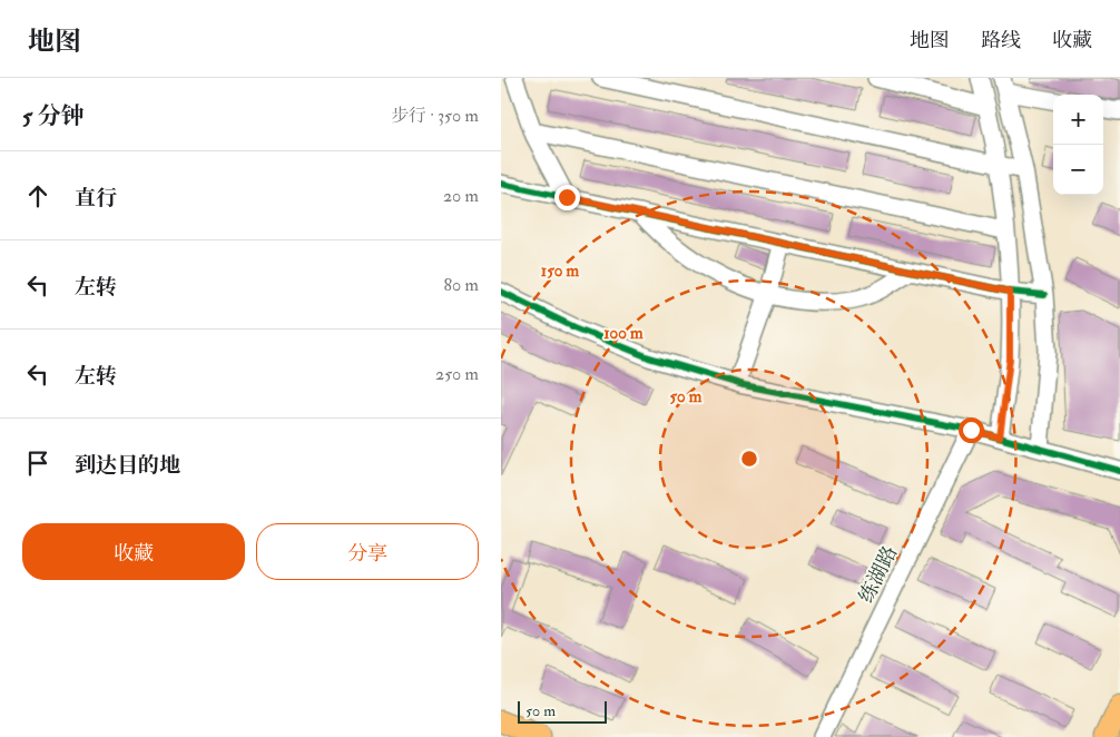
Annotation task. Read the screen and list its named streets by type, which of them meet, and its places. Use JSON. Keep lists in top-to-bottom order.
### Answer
{
  "streets": {
    "street": ["练湖路"]
  },
  "scale_bar": "50 m",
  "page": {
    "header": "地图",
    "nav": ["地图", "路线", "收藏"],
    "heading": ["5 分钟", "步行 · 350 m"],
    "map_buttons": ["+", "−"],
    "list": [
      ["直行", "20 m"],
      ["左转", "80 m"],
      ["左转", "250 m"],
      "到达目的地"
    ],
    "buttons": ["收藏", "分享"],
    "scale": "50 m"
  },
  "rings": ["150 m", "100 m", "50 m"]
}
